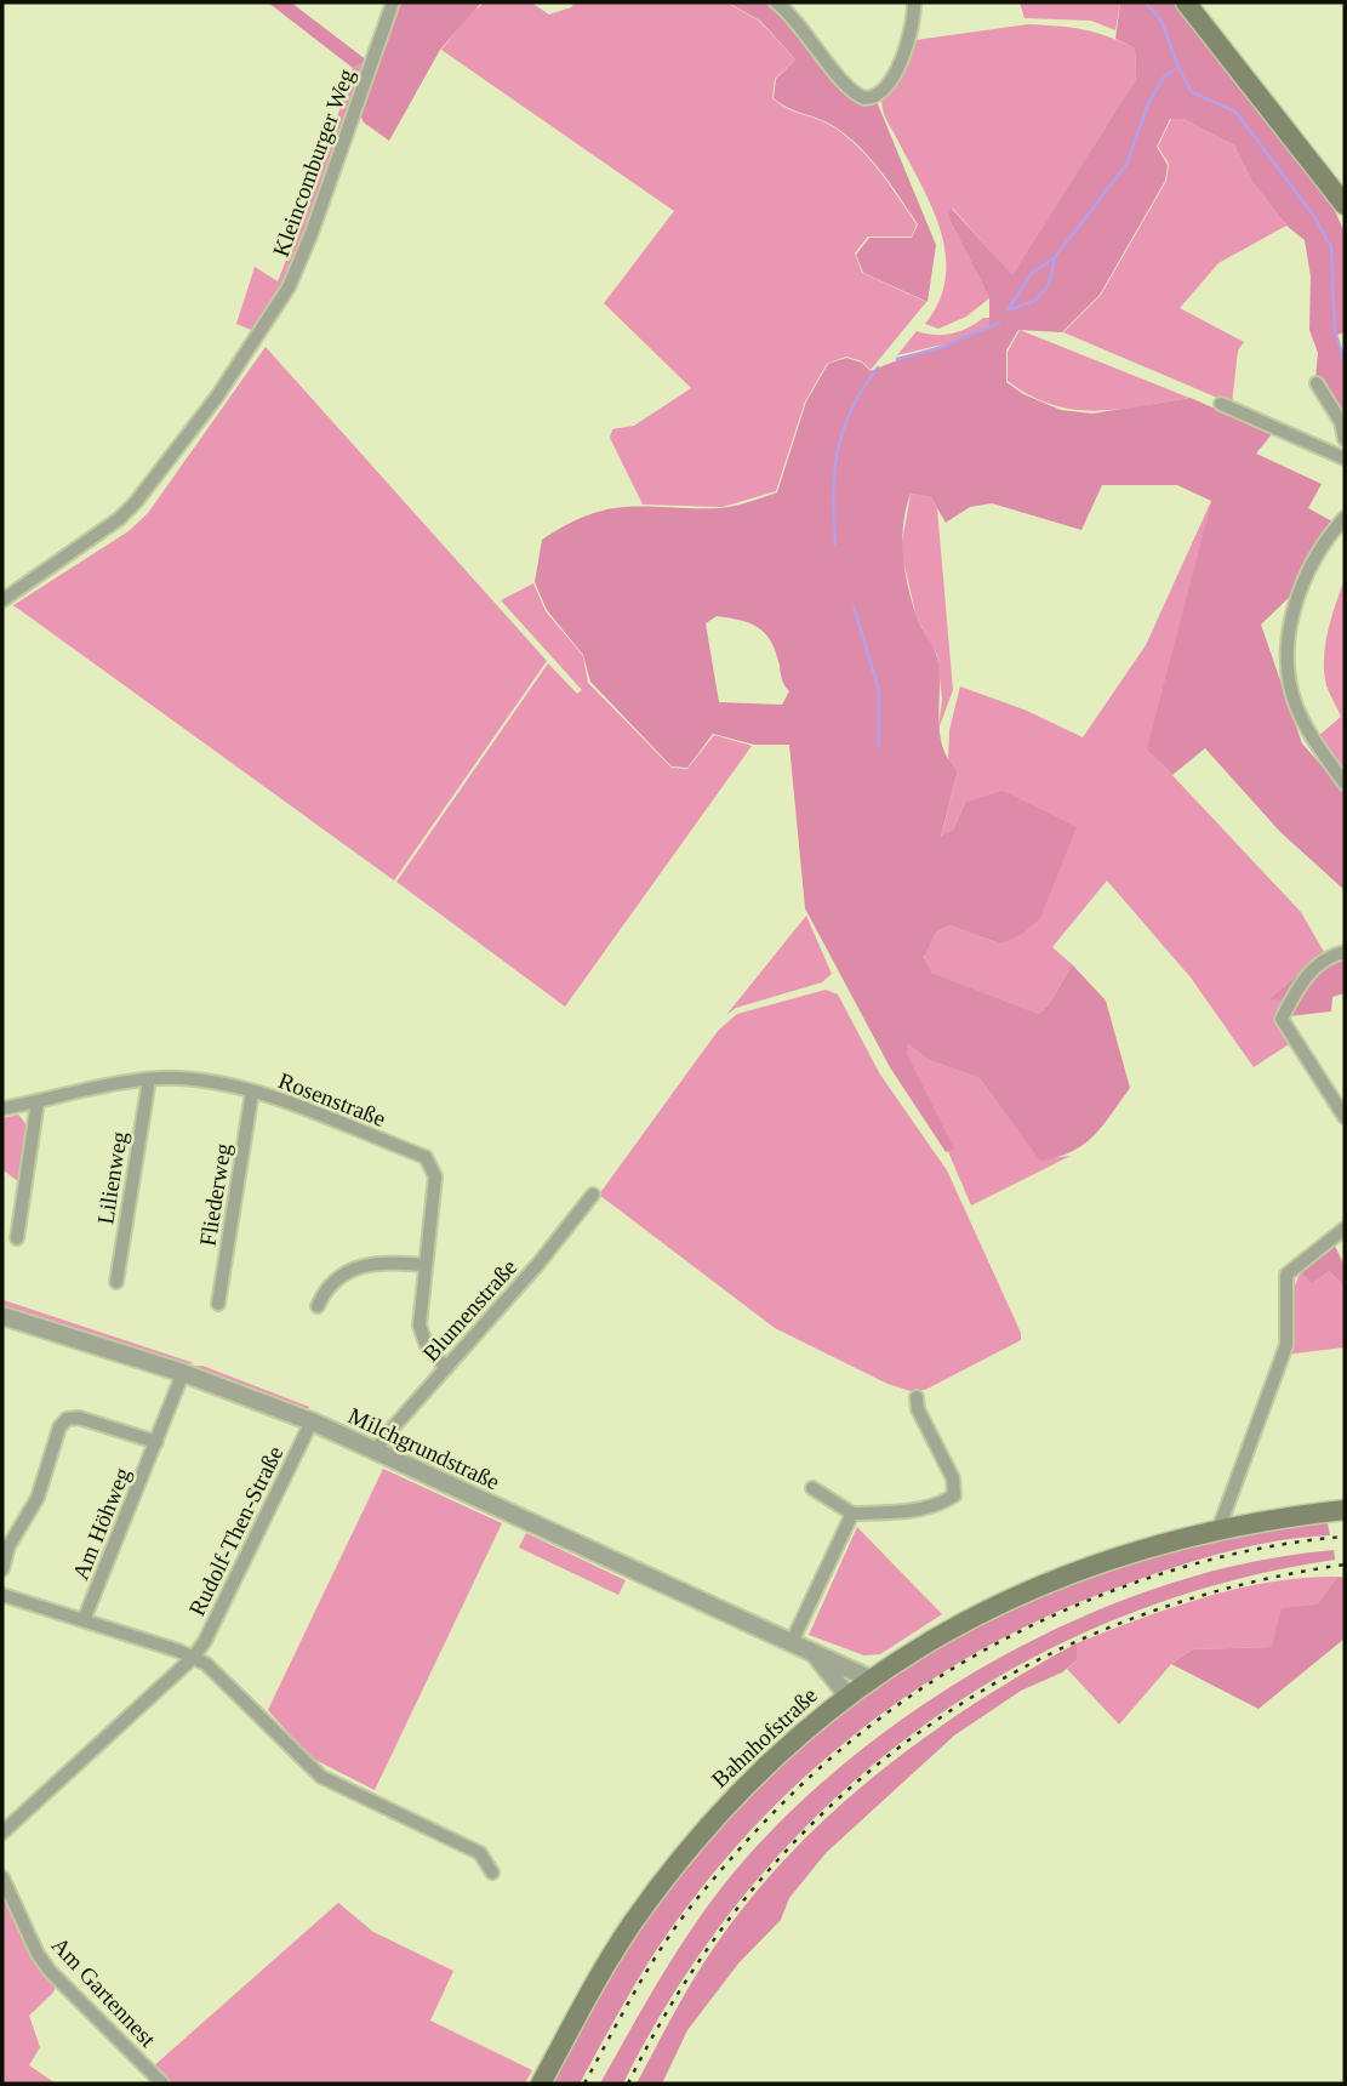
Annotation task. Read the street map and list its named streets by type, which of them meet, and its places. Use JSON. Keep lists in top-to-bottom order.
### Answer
{
  "streets": {
    "main road": ["Bahnhofstraße"],
    "street": [
      "Kleincomburger Weg",
      "Rosenstraße",
      "Lilienweg",
      "Fliederweg",
      "Blumenstraße",
      "Milchgrundstraße",
      "Am Höhweg",
      "Rudolf-Then-Straße",
      "Am Gartennest"
    ]
  },
  "crossings": [
    ["Rosenstraße", "Lilienweg"],
    ["Rosenstraße", "Fliederweg"],
    ["Rosenstraße", "Blumenstraße"],
    ["Blumenstraße", "Milchgrundstraße"],
    ["Milchgrundstraße", "Am Höhweg"],
    ["Milchgrundstraße", "Rudolf-Then-Straße"],
    ["Milchgrundstraße", "Bahnhofstraße"]
  ]
}
